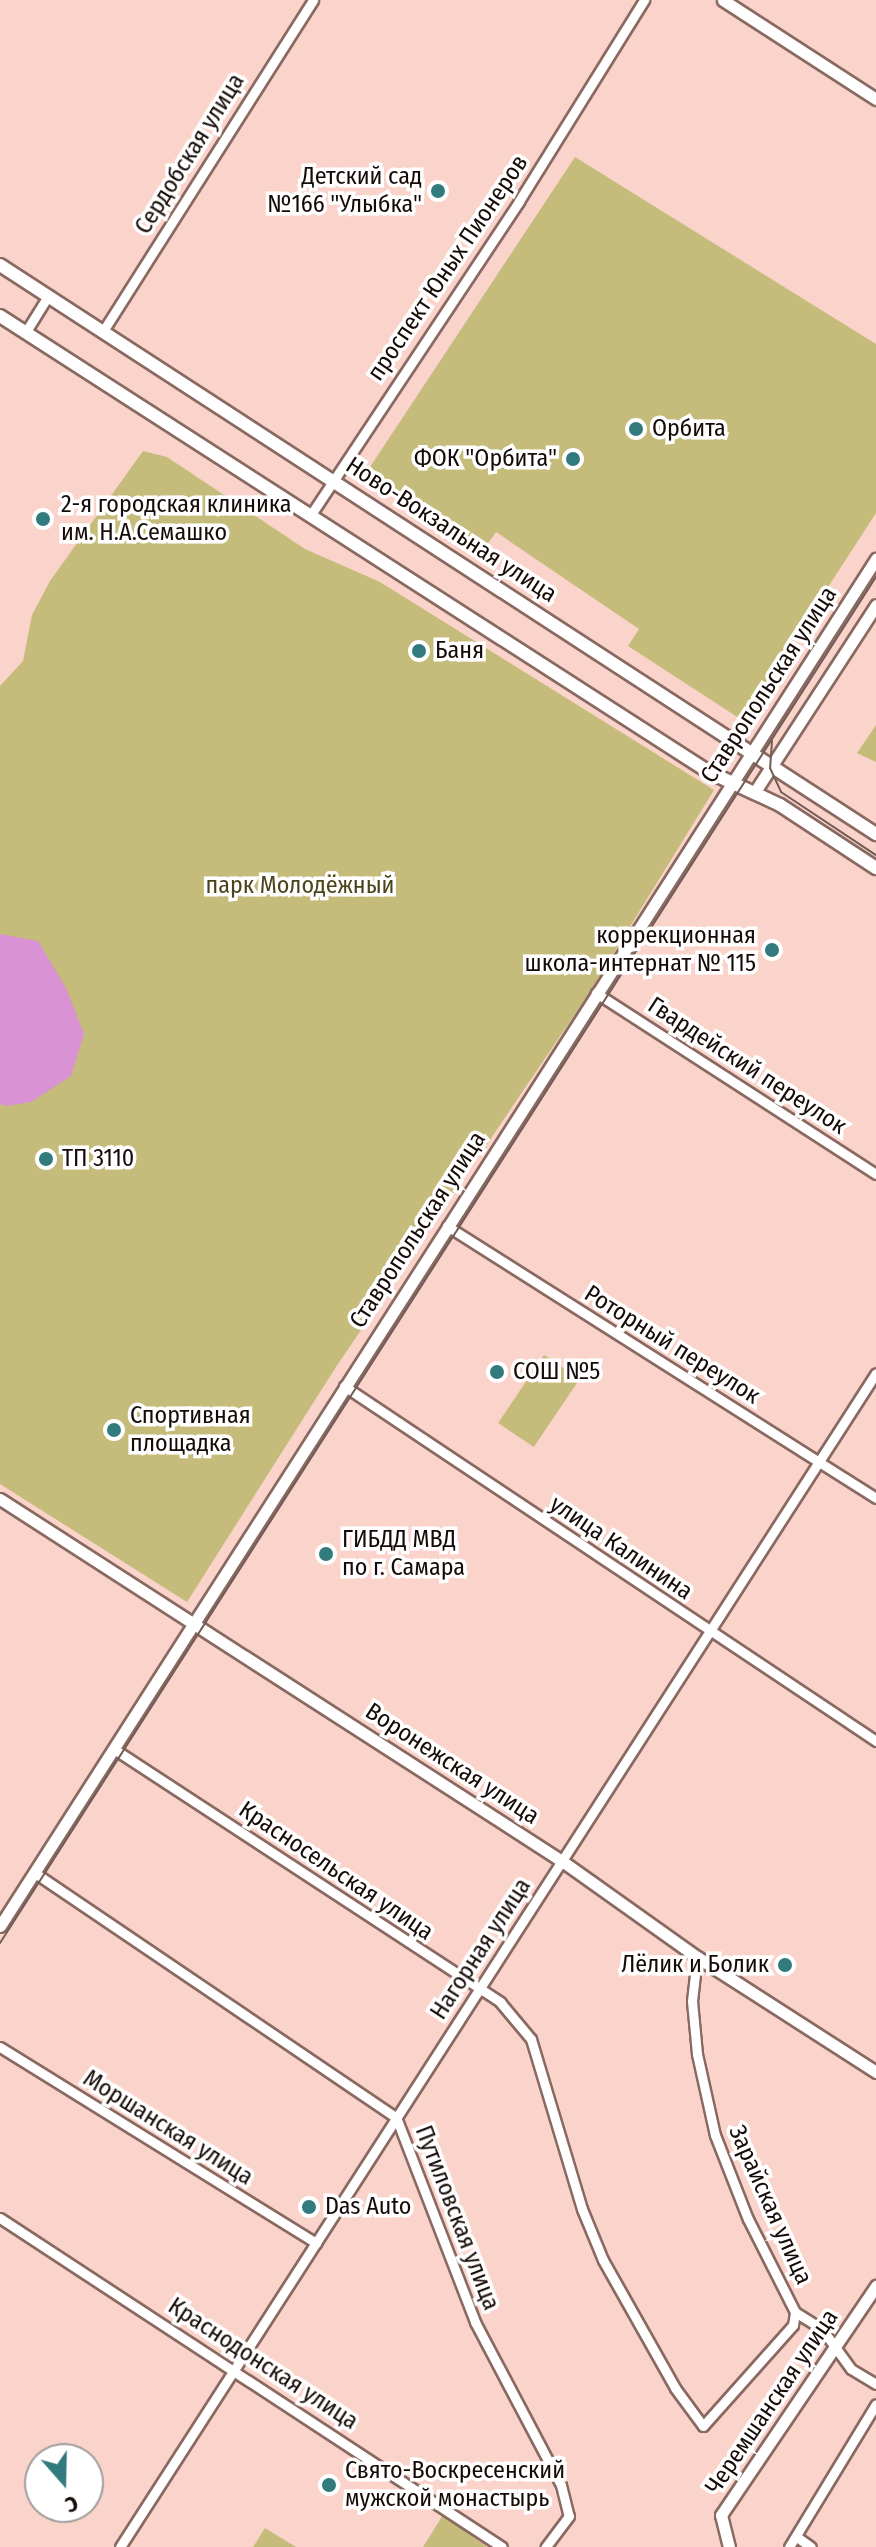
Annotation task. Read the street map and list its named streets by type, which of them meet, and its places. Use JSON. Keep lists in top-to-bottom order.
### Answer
{
  "streets": {
    "main road": ["Ново-Вокзальная улица"],
    "street": [
      "Сердобская улица",
      "проспект Юных Пионеров",
      "Ставропольская улица",
      "Гвардейский переулок",
      "Роторный переулок",
      "улица Калинина",
      "Воронежская улица",
      "Красносельская улица",
      "Нагорная улица",
      "Моршанская улица",
      "Зарайская улица",
      "Путиловская улица",
      "Краснодонская улица",
      "Черемшанская улица"
    ]
  },
  "crossings": [
    ["Сердобская улица", "Ново-Вокзальная улица"],
    ["проспект Юных Пионеров", "Ново-Вокзальная улица"],
    ["Ново-Вокзальная улица", "Ставропольская улица"],
    ["Ставропольская улица", "Гвардейский переулок"],
    ["Ставропольская улица", "Роторный переулок"],
    ["Ставропольская улица", "улица Калинина"],
    ["Ставропольская улица", "Воронежская улица"],
    ["Ставропольская улица", "Красносельская улица"],
    ["Ставропольская улица", "Путиловская улица"],
    ["Роторный переулок", "Нагорная улица"],
    ["улица Калинина", "Нагорная улица"],
    ["Воронежская улица", "Нагорная улица"],
    ["Воронежская улица", "Зарайская улица"],
    ["Красносельская улица", "Нагорная улица"],
    ["Красносельская улица", "Зарайская улица"],
    ["Нагорная улица", "Моршанская улица"],
    ["Нагорная улица", "Путиловская улица"],
    ["Нагорная улица", "Краснодонская улица"],
    ["Зарайская улица", "Черемшанская улица"]
  ],
  "parks": ["парк Молодёжный"],
  "places": [
    "Детский сад №166 \"Улыбка\"",
    "Орбита",
    "ФОК \"Орбита\"",
    "2-я городская клиника им. Н.А.Семашко",
    "Баня",
    "коррекционная школа-интернат № 115",
    "ТП 3110",
    "СОШ №5",
    "Спортивная площадка",
    "ГИБДД МВД по г. Самара",
    "Лёлик и Болик",
    "Das Auto",
    "Свято-Воскресенский мужской монастырь"
  ],
  "north": "bottom"
}
